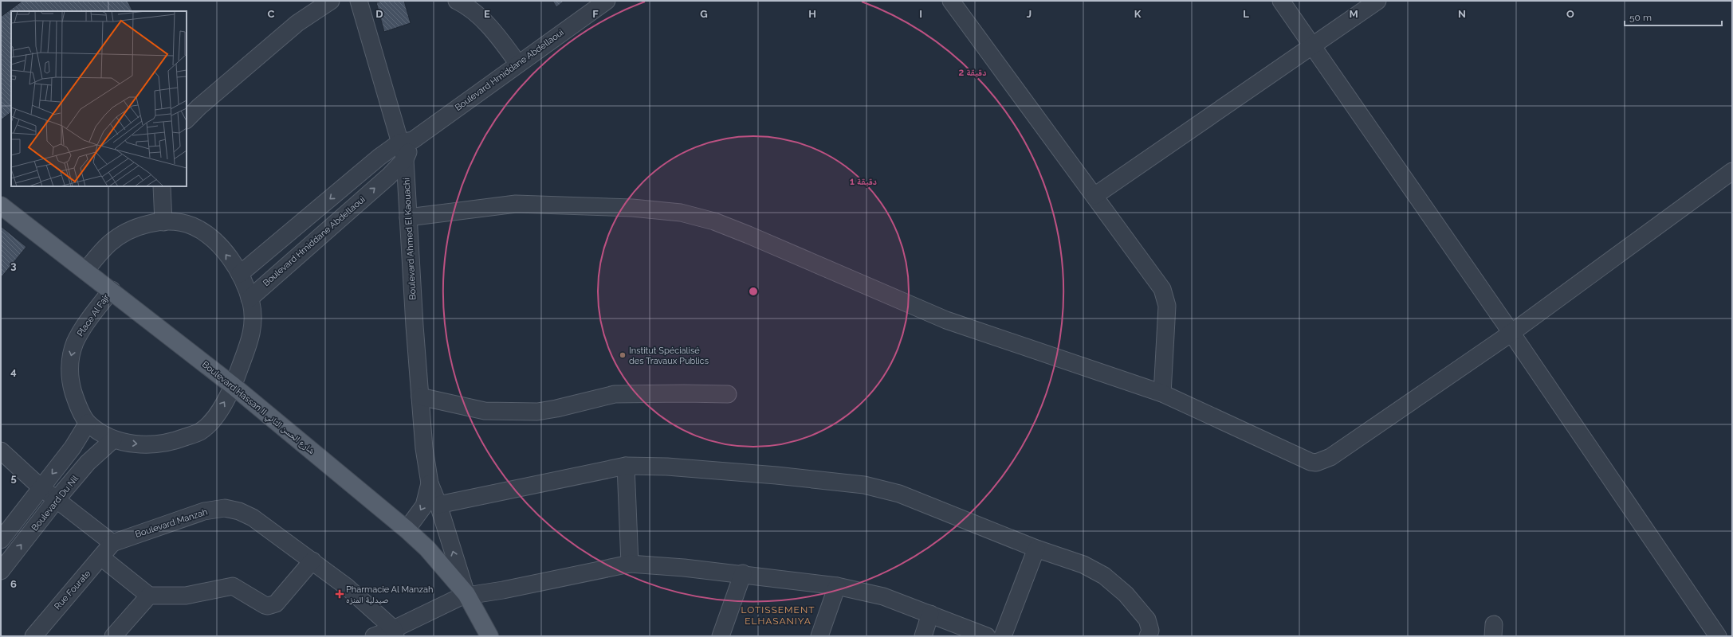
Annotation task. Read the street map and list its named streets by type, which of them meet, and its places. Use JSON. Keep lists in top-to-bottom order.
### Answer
{
  "streets": {
    "main road": ["Boulevard Hassan II شارع الحسن الثاني"],
    "street": [
      "Boulevard Hmiddane Abdellaoui",
      "Boulevard Ahmed El Kaouachi",
      "Place Al Fajr",
      "Boulevard Du Nil",
      "Boulevard Manzah",
      "Rue Fourate"
    ]
  },
  "crossings": [
    ["Boulevard Hmiddane Abdellaoui", "Boulevard Ahmed El Kaouachi"],
    ["Boulevard Hmiddane Abdellaoui", "Place Al Fajr"],
    ["Boulevard Ahmed El Kaouachi", "Boulevard Hassan II شارع الحسن الثاني"],
    ["Place Al Fajr", "Boulevard Hassan II شارع الحسن الثاني"],
    ["Place Al Fajr", "Boulevard Du Nil"],
    ["Boulevard Manzah", "Rue Fourate"]
  ],
  "districts": ["LOTISSEMENT ELHASANIYA"],
  "places": {
    "other": ["Institut Spécialisé des Travaux Publics"],
    "health": ["Pharmacie Al Manzah صيدلية المنزه"]
  },
  "scale_bar": "50 m",
  "grid": {
    "columns": [
      "C",
      "D",
      "E",
      "F",
      "G",
      "H",
      "I",
      "J",
      "K",
      "L",
      "M",
      "N",
      "O"
    ],
    "rows": [
      "3",
      "4",
      "5",
      "6"
    ]
  },
  "rings": ["2 دقيقة", "1 دقيقة"]
}
